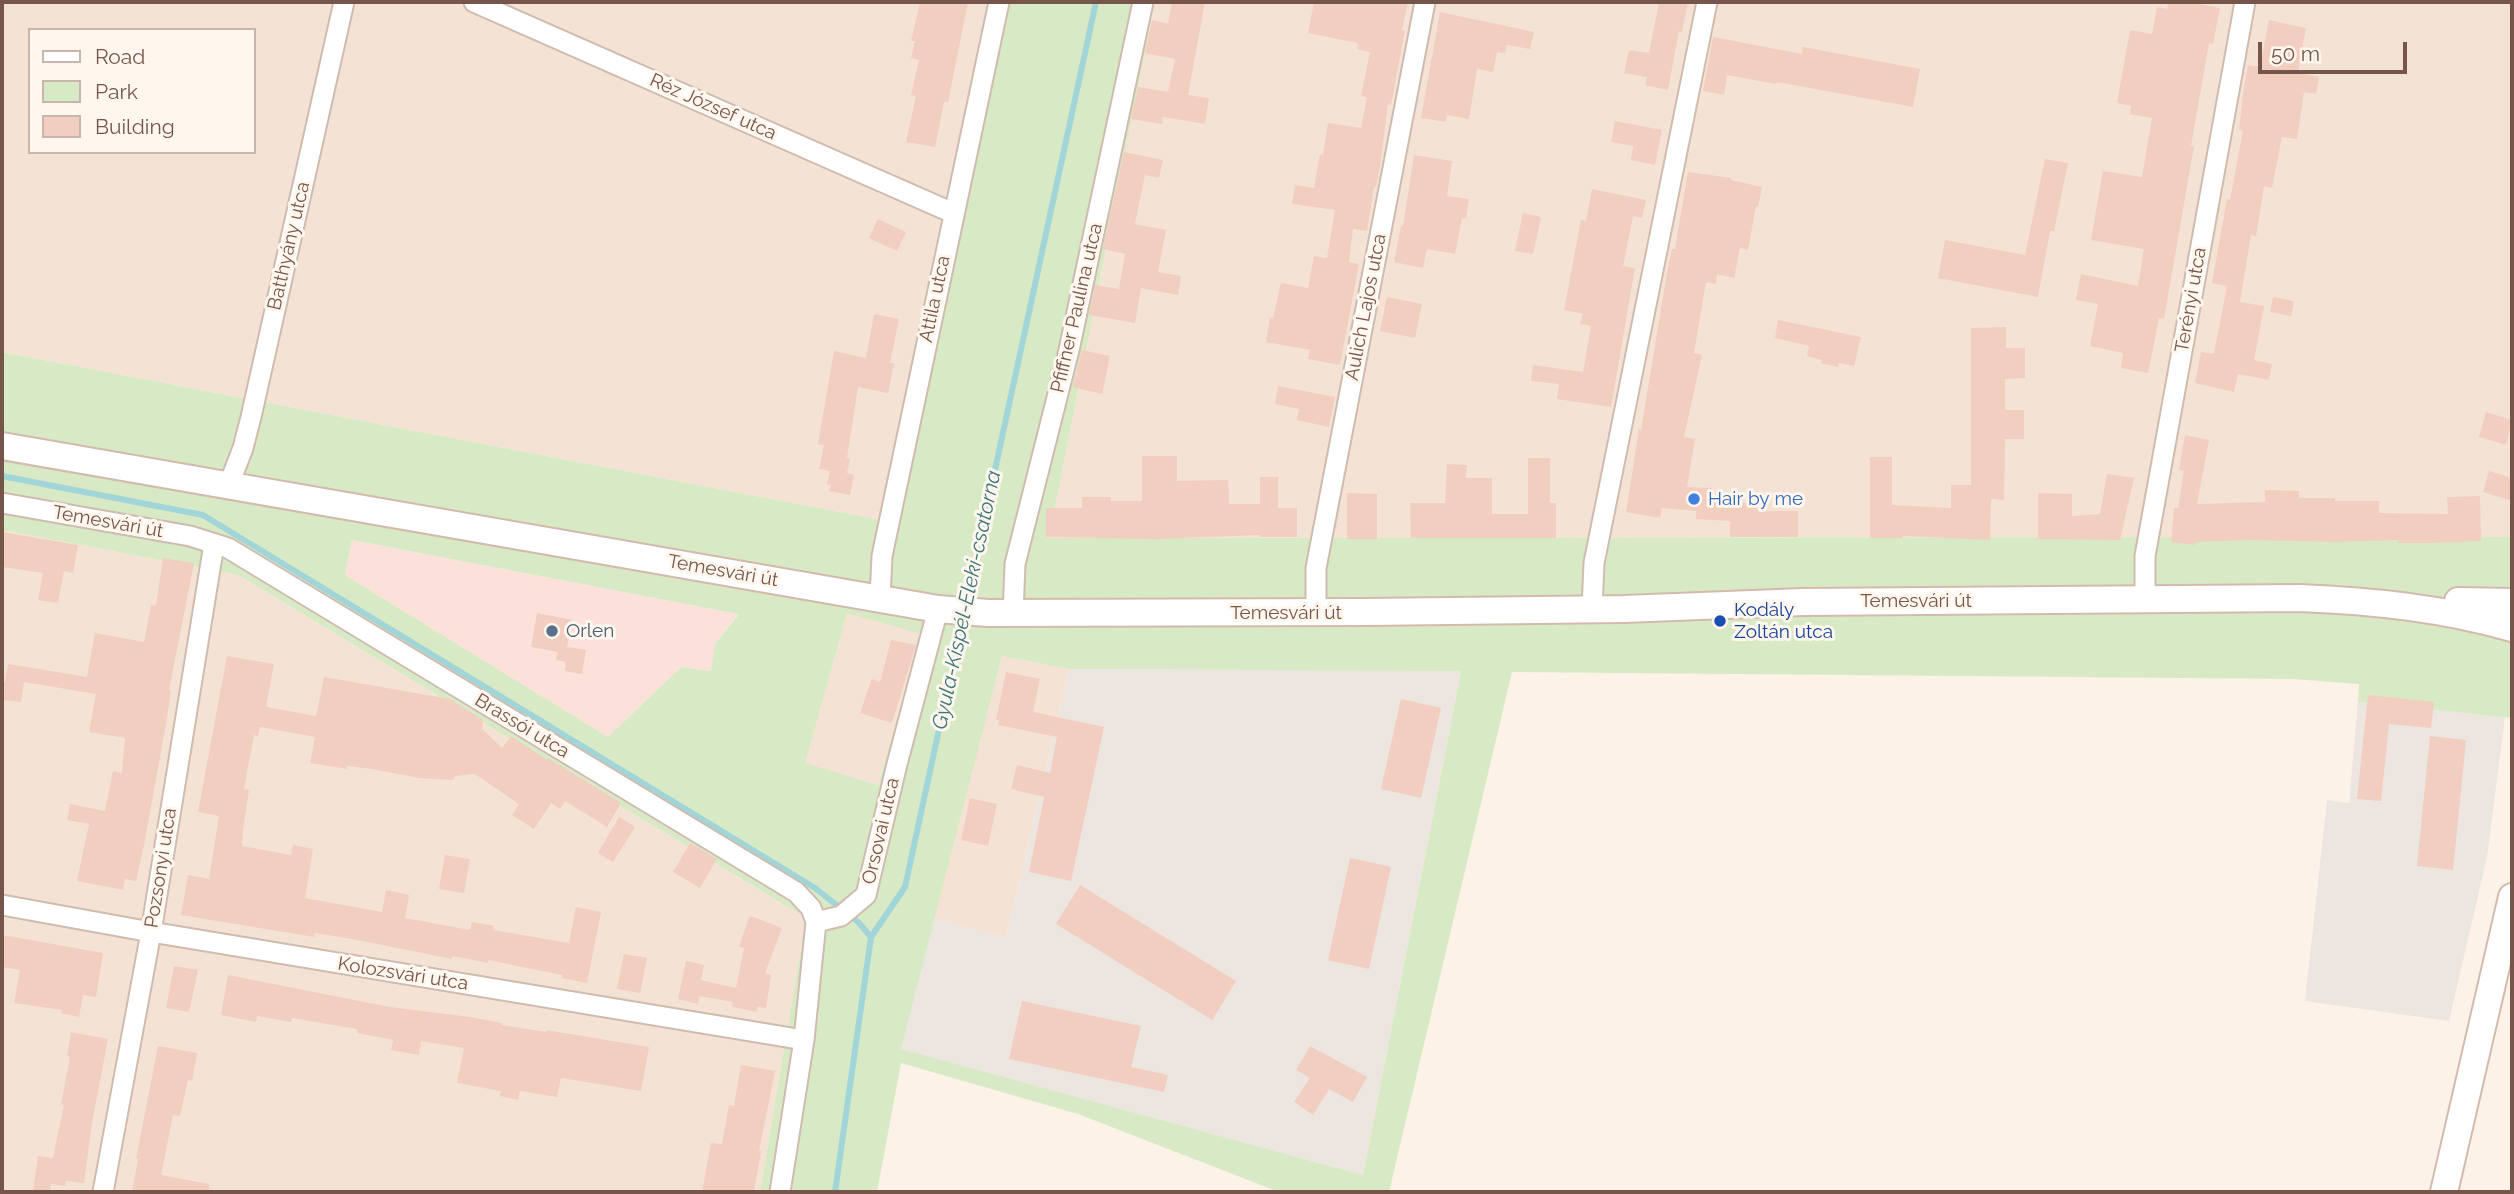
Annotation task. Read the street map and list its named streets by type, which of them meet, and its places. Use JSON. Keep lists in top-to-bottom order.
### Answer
{
  "streets": {
    "street": [
      "Réz József utca",
      "Batthyány utca",
      "Attila utca",
      "Terényi utca",
      "Aulich Lajos utca",
      "Pfiffner Paulina utca",
      "Temesvári út",
      "Brassói utca",
      "Orsovai utca",
      "Pozsonyi utca",
      "Kolozsvári utca"
    ]
  },
  "crossings": [
    ["Réz József utca", "Attila utca"],
    ["Batthyány utca", "Temesvári út"],
    ["Attila utca", "Temesvári út"],
    ["Terényi utca", "Temesvári út"],
    ["Aulich Lajos utca", "Temesvári út"],
    ["Pfiffner Paulina utca", "Temesvári út"],
    ["Temesvári út", "Brassói utca"],
    ["Temesvári út", "Orsovai utca"],
    ["Temesvári út", "Pozsonyi utca"],
    ["Brassói utca", "Orsovai utca"],
    ["Brassói utca", "Pozsonyi utca"],
    ["Pozsonyi utca", "Kolozsvári utca"]
  ],
  "water": ["Gyula-Kispél-Eleki-csatorna"],
  "places": ["Hair by me", "Kodály Zoltán utca", "Orlen"],
  "legend": ["Road", "Park", "Building"],
  "scale_bar": "50 m"
}
